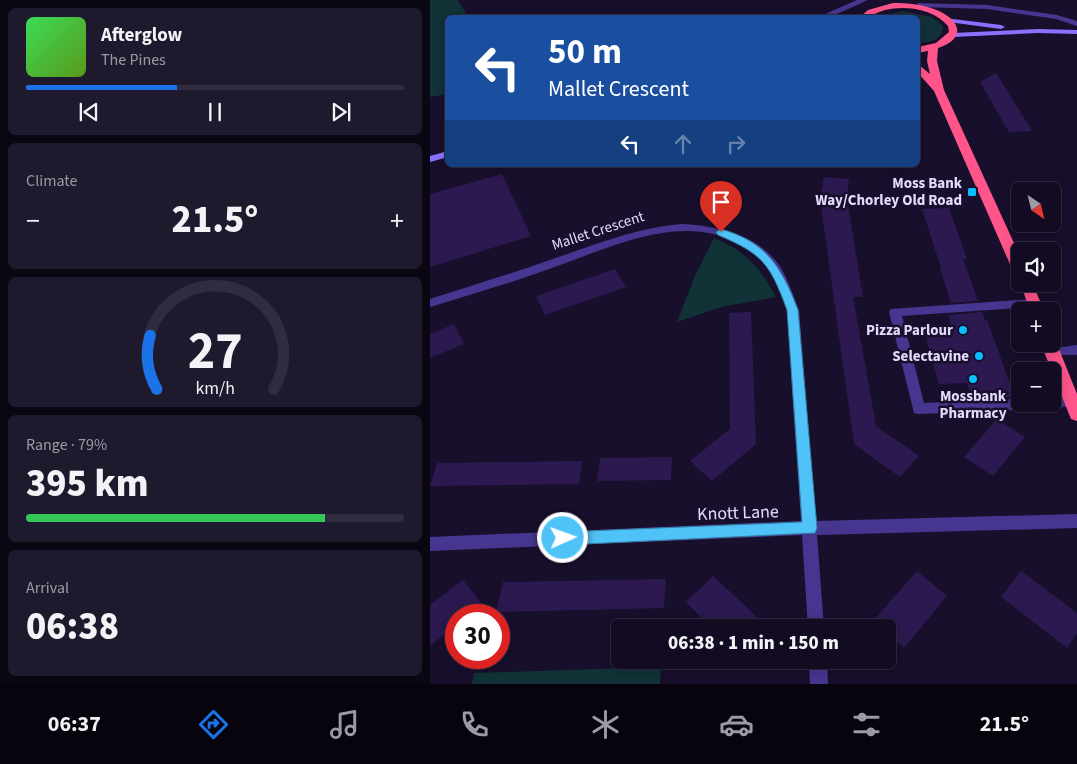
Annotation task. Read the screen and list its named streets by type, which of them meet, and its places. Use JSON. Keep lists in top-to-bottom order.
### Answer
{
  "streets": {
    "street": ["Mallet Crescent", "Knott Lane"]
  },
  "crossings": [
    ["Mallet Crescent", "Knott Lane"]
  ],
  "places": {
    "transit": ["Moss Bank Way/Chorley Old Road"],
    "other": ["Pizza Parlour", "Selectavine", "Mossbank Pharmacy"]
  },
  "north": "bottom right",
  "page": {
    "turn": ["50 m", "Mallet Crescent"],
    "song": ["Afterglow", "The Pines"],
    "tile": [
      "Climate",
      ["Range · 79%", "395 km"],
      ["Arrival", "06:38"]
    ],
    "map_buttons": ["+", "−"],
    "heat": ["−", "21.5°", "+"],
    "limit": "30",
    "trip": "06:38 · 1 min · 150 m",
    "tabs": ["06:37", "21.5°"],
    "gauge": ["27", "km/h"]
  }
}
